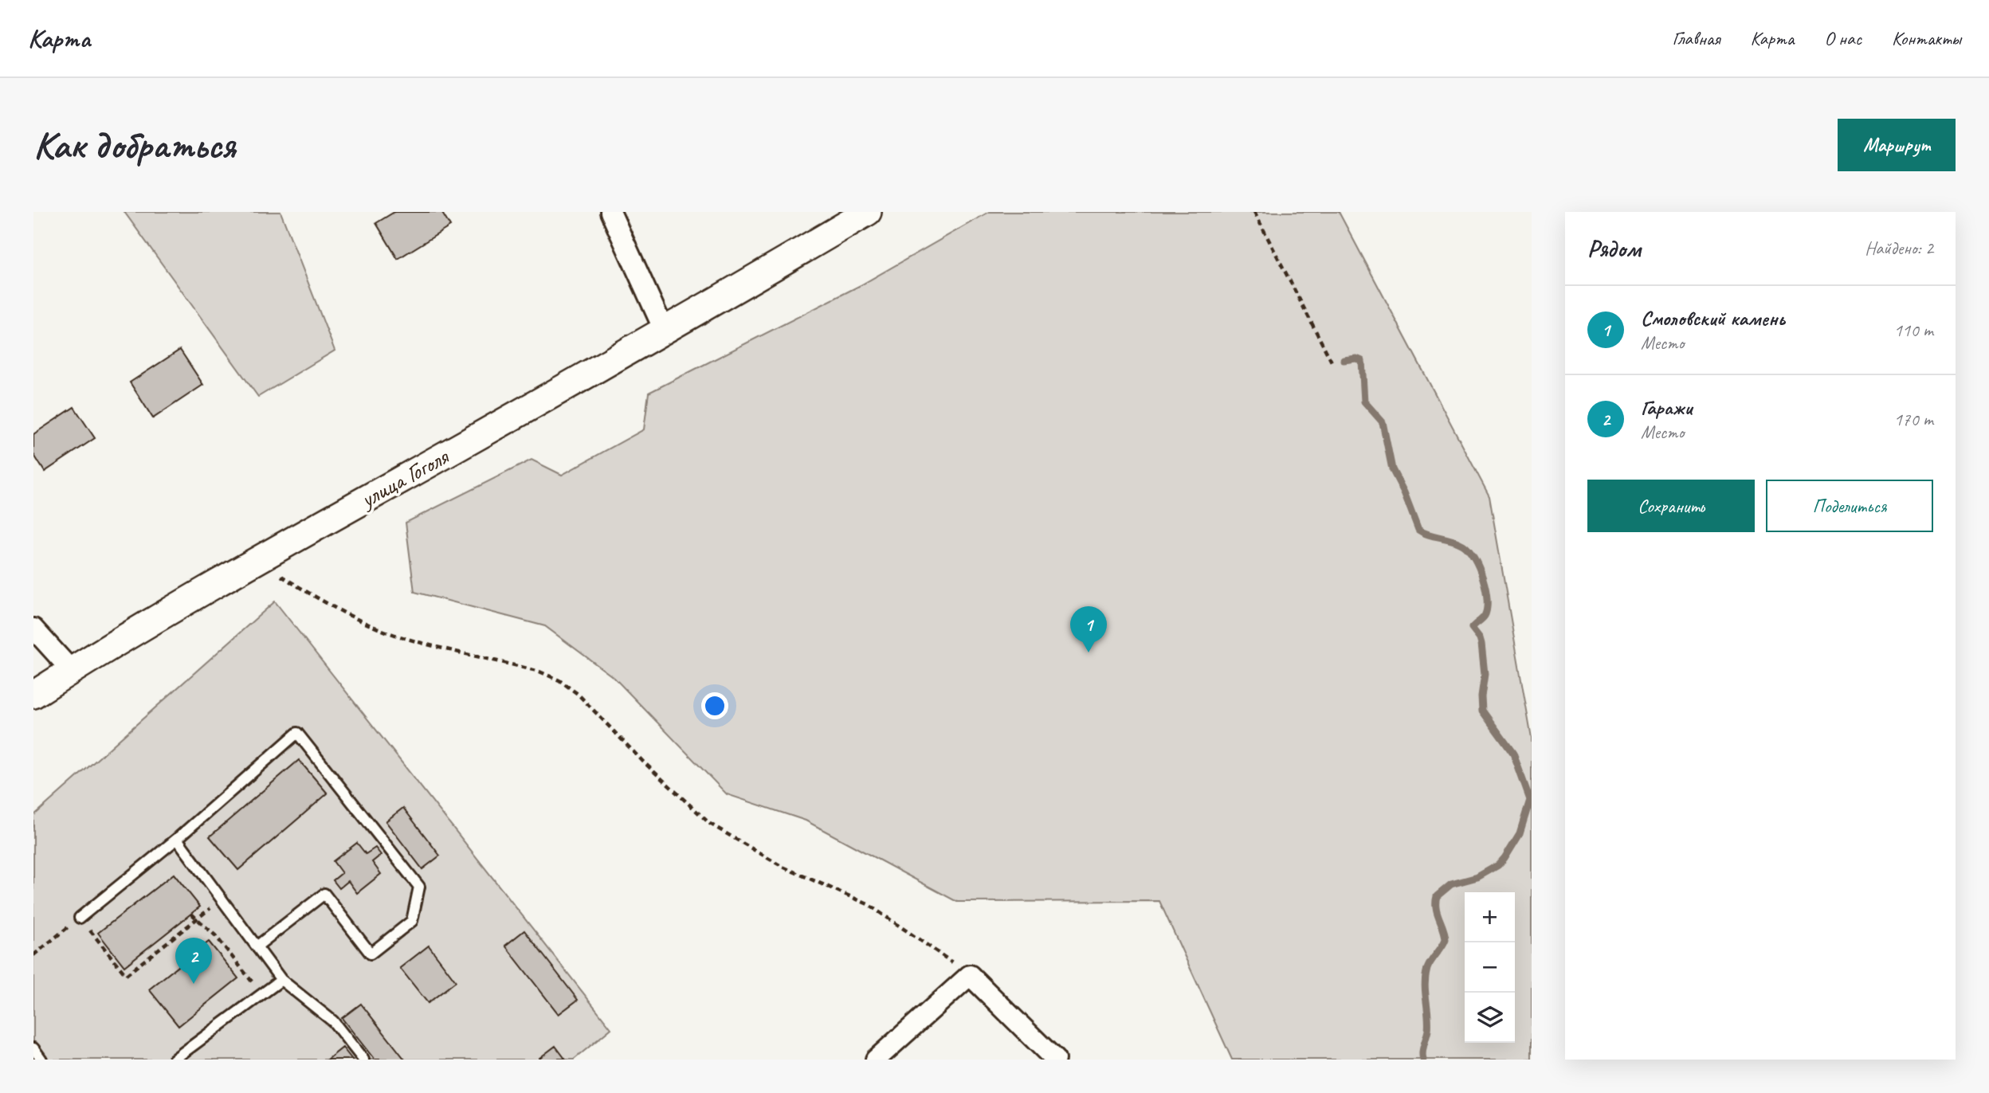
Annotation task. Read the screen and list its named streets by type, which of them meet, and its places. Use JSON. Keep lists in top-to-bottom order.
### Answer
{
  "streets": {
    "main road": ["улица Гоголя"]
  },
  "page": {
    "header": "Карта",
    "nav": [
      "Главная",
      "Карта",
      "О нас",
      "Контакты"
    ],
    "buttons": [
      "Маршрут",
      ["Сохранить", "Поделиться"]
    ],
    "title": "Как добраться",
    "heading": ["Рядом", "Найдено: 2"],
    "list": [
      {
        "mark": "1",
        "name": "Смоловский камень",
        "note": "Место",
        "value": "110 m"
      },
      {
        "mark": "2",
        "name": "Гаражи",
        "note": "Место",
        "value": "170 m"
      }
    ],
    "pins": ["1", "2"],
    "map_buttons": ["+", "−"]
  }
}
